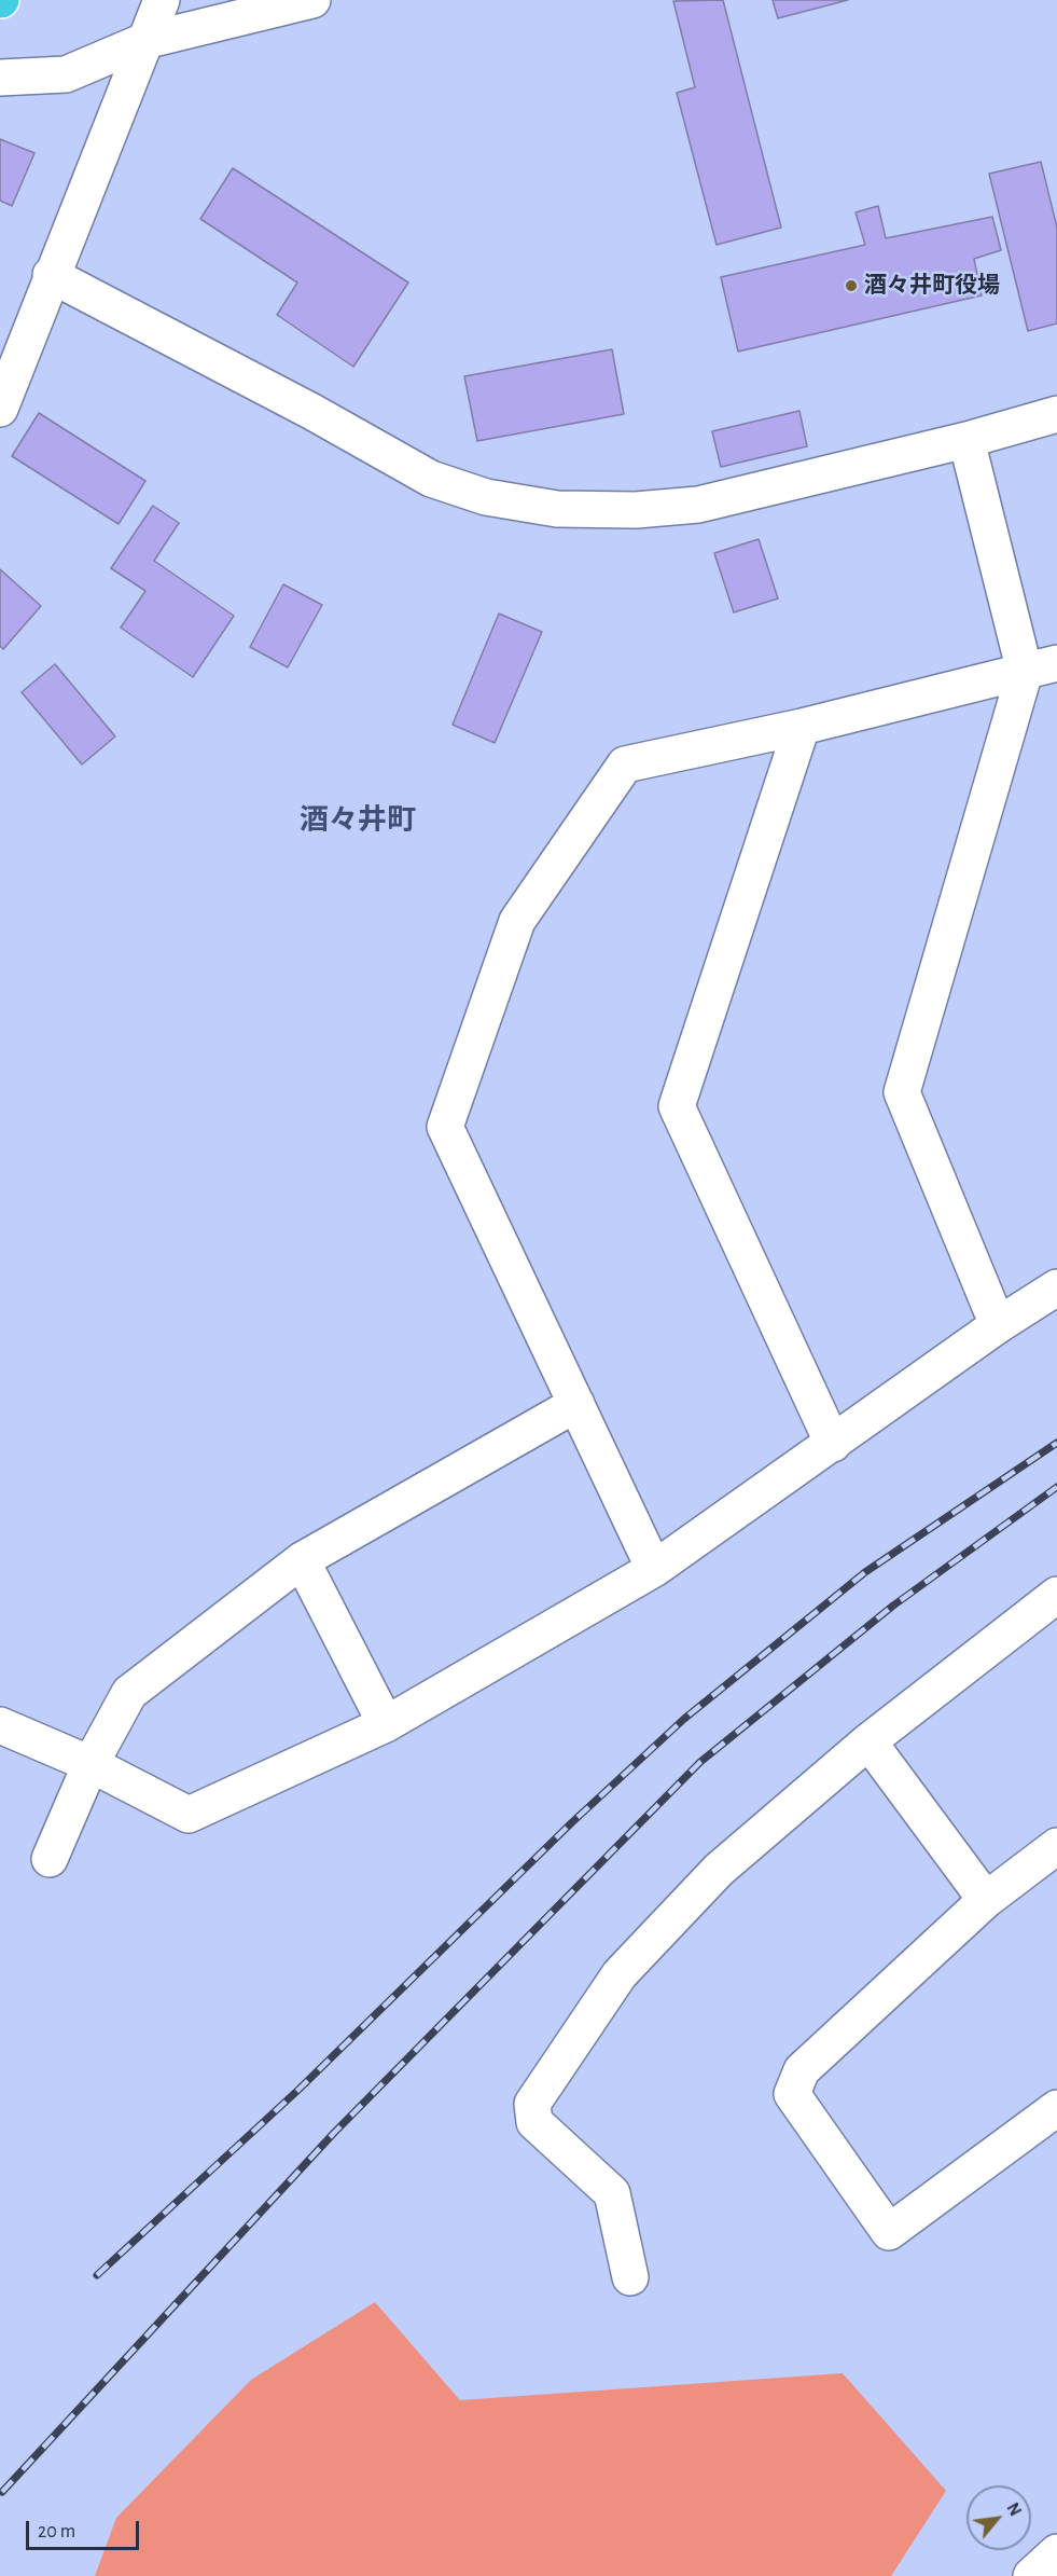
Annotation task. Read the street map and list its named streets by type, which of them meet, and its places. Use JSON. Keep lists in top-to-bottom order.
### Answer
{
  "districts": ["酒々井町"],
  "places": ["酒々井町役場"],
  "scale_bar": "20 m",
  "north": "top right"
}
